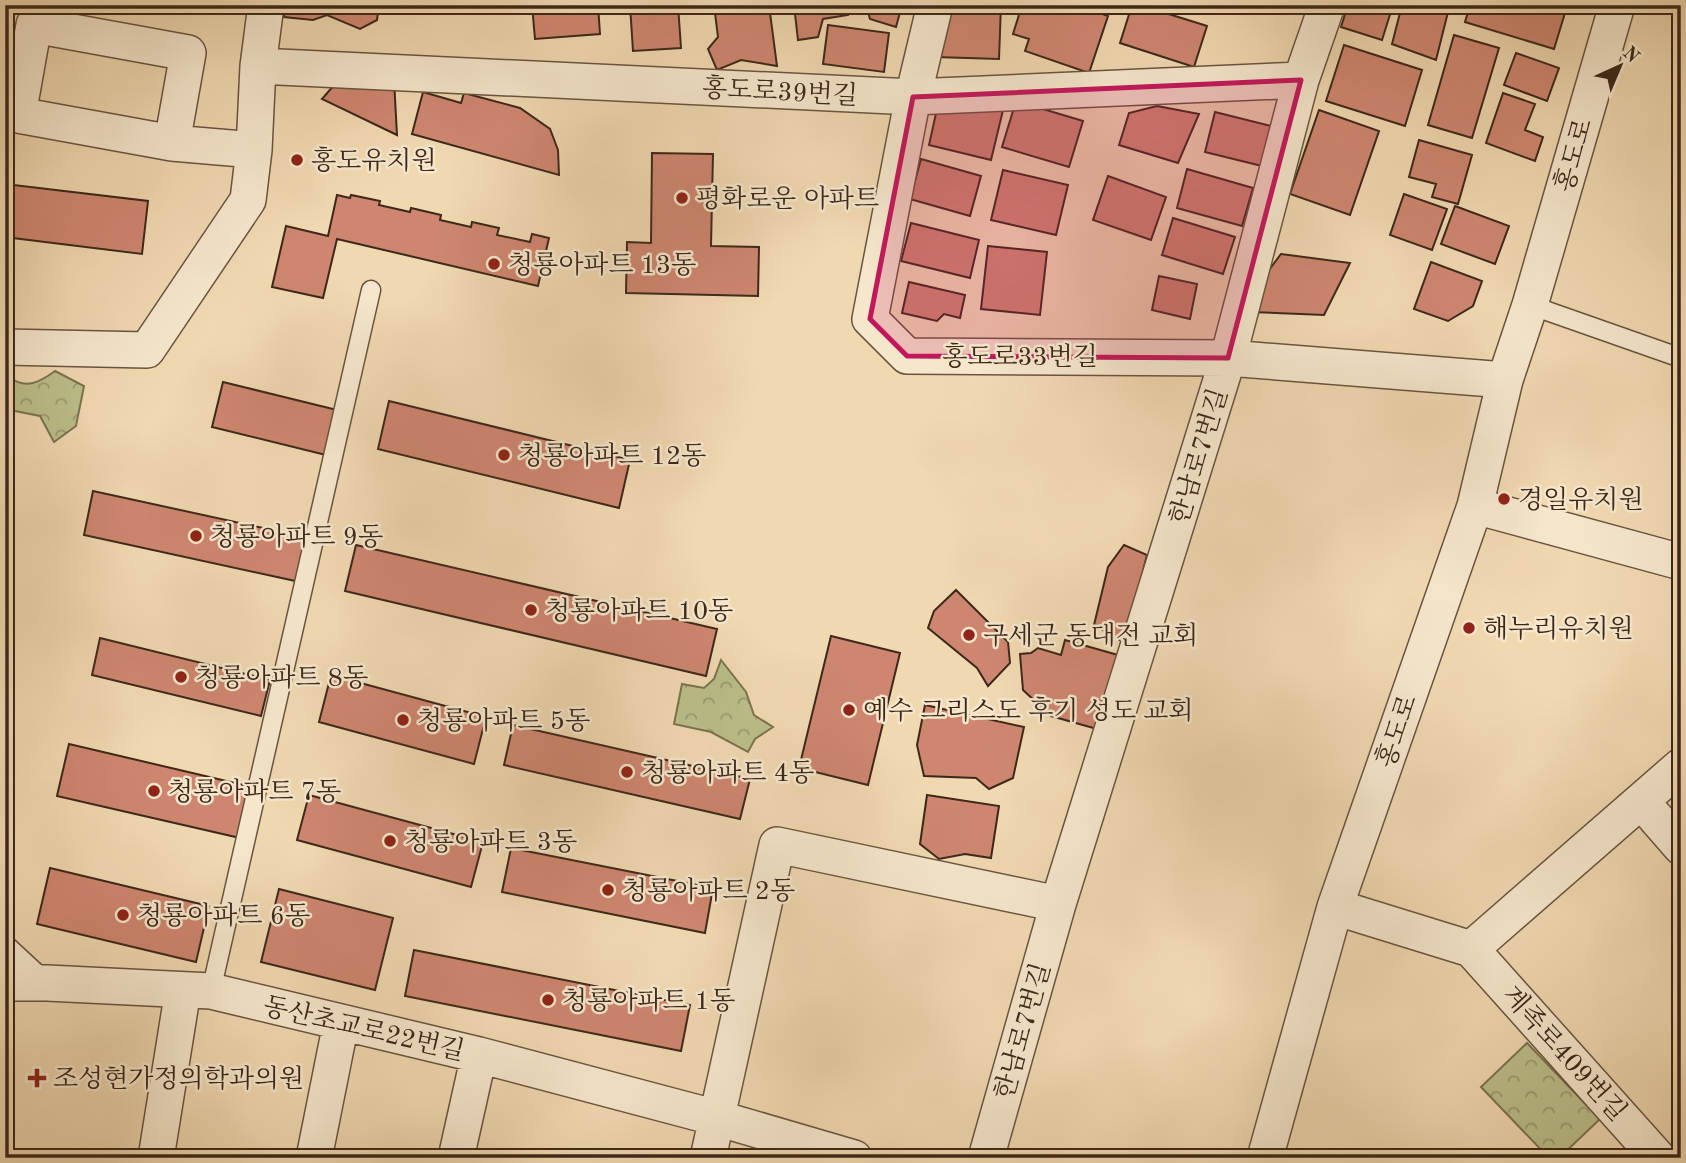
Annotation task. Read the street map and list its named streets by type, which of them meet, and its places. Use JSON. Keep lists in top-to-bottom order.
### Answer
{
  "streets": {
    "street": [
      "홍도로39번길",
      "홍도로",
      "홍도로33번길",
      "한남로7번길",
      "동산초교로22번길",
      "계족로409번길"
    ]
  },
  "crossings": [
    ["홍도로39번길", "홍도로33번길"],
    ["홍도로39번길", "한남로7번길"],
    ["홍도로", "홍도로33번길"],
    ["홍도로33번길", "한남로7번길"]
  ],
  "places": {
    "other": [
      "홍도유치원",
      "평화로운 아파트",
      "청룡아파트 13동",
      "청룡아파트 12동",
      "경일유치원",
      "청룡아파트 9동",
      "청룡아파트 10동",
      "해누리유치원",
      "구세군 동대전 교회",
      "청룡아파트 8동",
      "예수 그리스도 후기 성도 교회",
      "청룡아파트 5동",
      "청룡아파트 4동",
      "청룡아파트 7동",
      "청룡아파트 3동",
      "청룡아파트 2동",
      "청룡아파트 6동",
      "청룡아파트 1동"
    ],
    "health": ["조성현가정의학과의원"]
  },
  "north": "top right"
}
